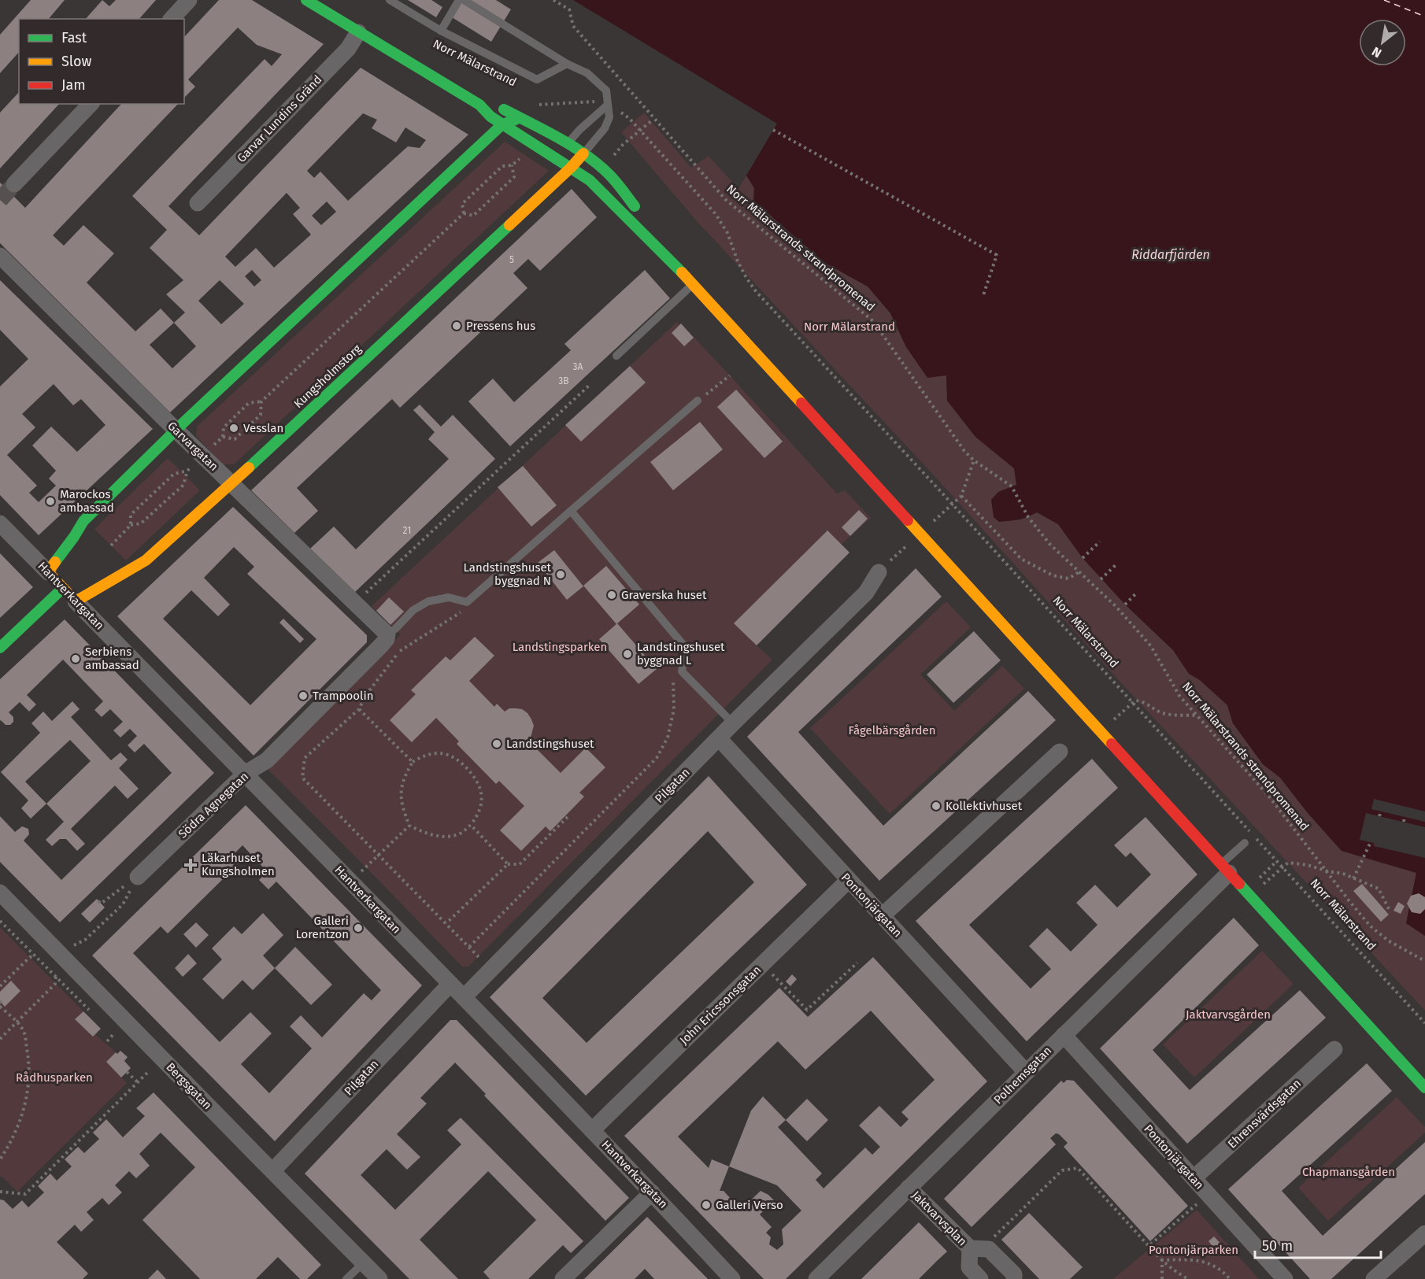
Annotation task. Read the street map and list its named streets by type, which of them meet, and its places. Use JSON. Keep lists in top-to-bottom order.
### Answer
{
  "streets": {
    "street": [
      "Garvar Lundins Gränd",
      "Kungsholmstorg",
      "Garvargatan",
      "Hantverkargatan",
      "Pilgatan",
      "Södra Agnegatan",
      "Pontonjärgatan",
      "John Ericssonsgatan",
      "Polhemsgatan",
      "Bergsgatan",
      "Ehrensvärdsgatan",
      "Jaktvarvsplan"
    ],
    "path": ["Norr Mälarstrand", "Norr Mälarstrands strandpromenad"]
  },
  "crossings": [
    ["Kungsholmstorg", "Garvargatan"],
    ["Kungsholmstorg", "Hantverkargatan"],
    ["Garvargatan", "Södra Agnegatan"],
    ["Hantverkargatan", "Pilgatan"],
    ["Hantverkargatan", "Södra Agnegatan"],
    ["Hantverkargatan", "John Ericssonsgatan"],
    ["Pilgatan", "Pontonjärgatan"],
    ["Pilgatan", "Bergsgatan"],
    ["Pontonjärgatan", "John Ericssonsgatan"],
    ["Pontonjärgatan", "Polhemsgatan"],
    ["Pontonjärgatan", "Ehrensvärdsgatan"],
    ["Polhemsgatan", "Jaktvarvsplan"]
  ],
  "water": ["Riddarfjärden"],
  "parks": [
    "Norr Mälarstrand",
    "Landstingsparken",
    "Fågelbärsgården",
    "Jaktvarvsgården",
    "Rådhusparken",
    "Chapmansgården",
    "Pontonjärparken"
  ],
  "places": {
    "other": [
      "Pressens hus",
      "Vesslan",
      "Marockos ambassad",
      "Landstingshuset byggnad N",
      "Graverska huset",
      "Landstingshuset byggnad L",
      "Serbiens ambassad",
      "Trampoolin",
      "Landstingshuset",
      "Kollektivhuset",
      "Galleri Lorentzon",
      "Galleri Verso"
    ],
    "health": ["Läkarhuset Kungsholmen"]
  },
  "house_numbers": [
    "5",
    "3A",
    "3B",
    "21"
  ],
  "legend": ["Fast", "Slow", "Jam"],
  "scale_bar": "50 m",
  "north": "bottom left"
}
